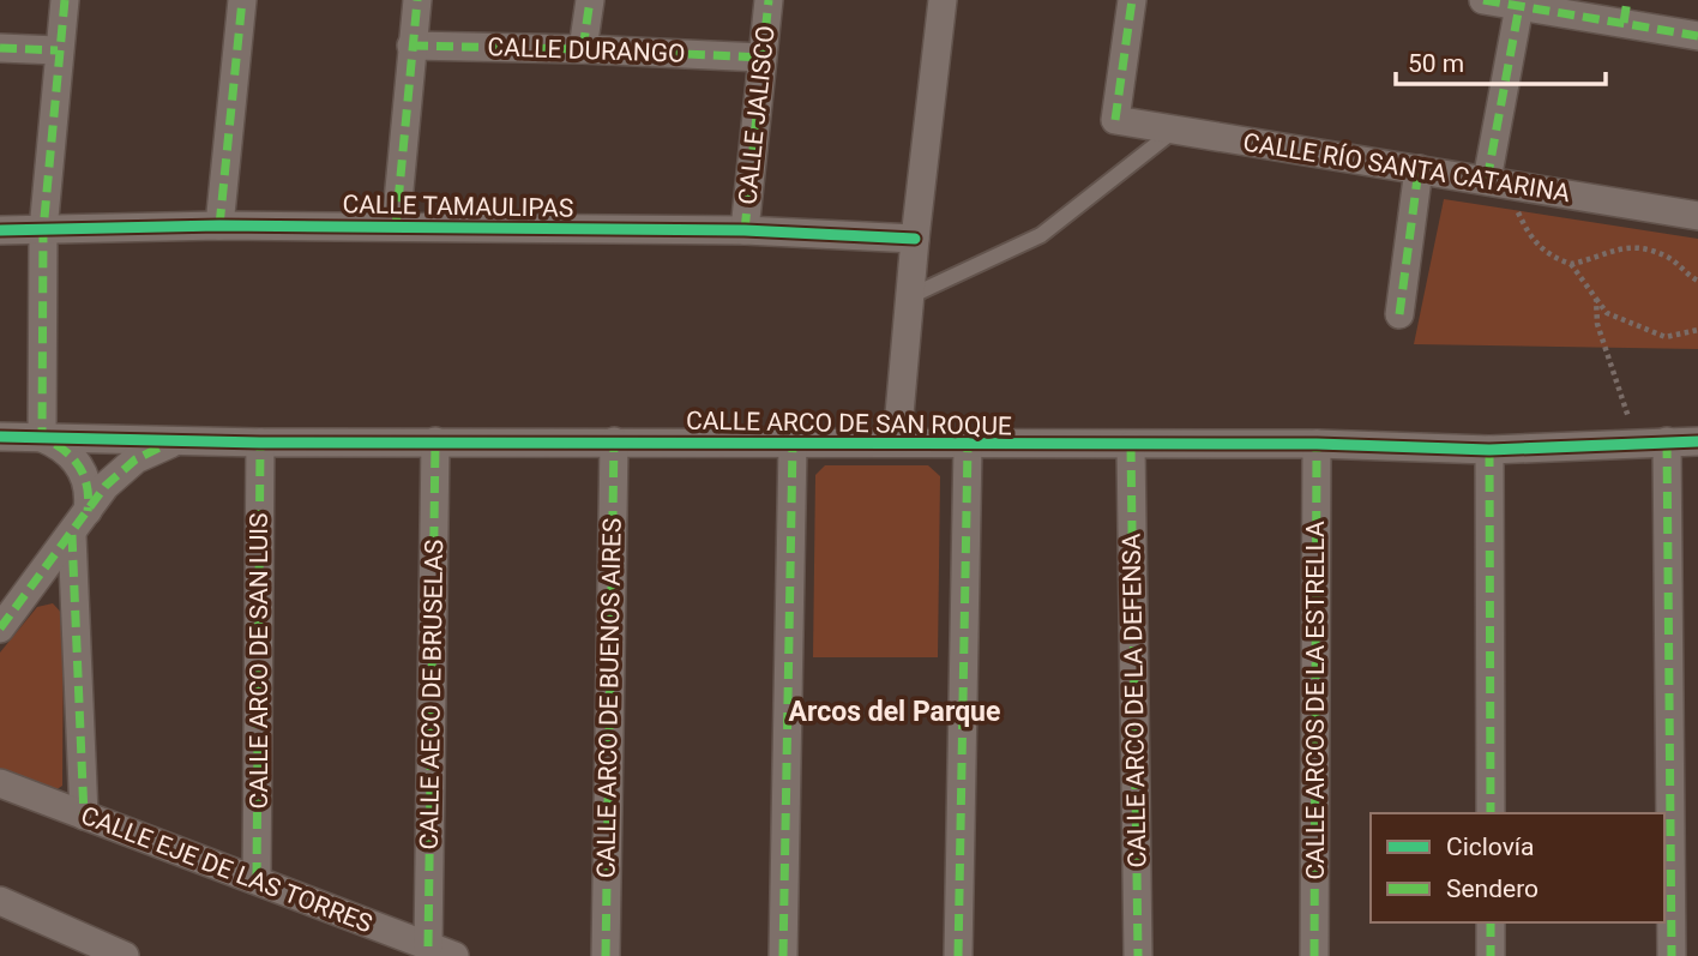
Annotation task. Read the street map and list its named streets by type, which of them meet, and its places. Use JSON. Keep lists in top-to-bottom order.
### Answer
{
  "streets": {
    "street": [
      "CALLE DURANGO",
      "CALLE JALISCO",
      "CALLE RÍO SANTA CATARINA",
      "CALLE TAMAULIPAS",
      "CALLE ARCO DE SAN ROQUE",
      "CALLE ARCO DE SAN LUIS",
      "CALLE AECO DE BRUSELAS",
      "CALLE ARCO DE BUENOS AIRES",
      "CALLE ARCO DE LA DEFENSA",
      "CALLE ARCOS DE LA ESTRELLA",
      "CALLE EJE DE LAS TORRES"
    ]
  },
  "crossings": [
    ["CALLE DURANGO", "CALLE JALISCO"],
    ["CALLE JALISCO", "CALLE TAMAULIPAS"],
    ["CALLE ARCO DE SAN ROQUE", "CALLE ARCO DE SAN LUIS"],
    ["CALLE ARCO DE SAN ROQUE", "CALLE AECO DE BRUSELAS"],
    ["CALLE ARCO DE SAN ROQUE", "CALLE ARCO DE BUENOS AIRES"],
    ["CALLE ARCO DE SAN ROQUE", "CALLE ARCO DE LA DEFENSA"],
    ["CALLE ARCO DE SAN ROQUE", "CALLE ARCOS DE LA ESTRELLA"],
    ["CALLE ARCO DE SAN LUIS", "CALLE EJE DE LAS TORRES"],
    ["CALLE AECO DE BRUSELAS", "CALLE EJE DE LAS TORRES"]
  ],
  "districts": ["Arcos del Parque"],
  "legend": ["Ciclovía", "Sendero"],
  "scale_bar": "50 m"
}
